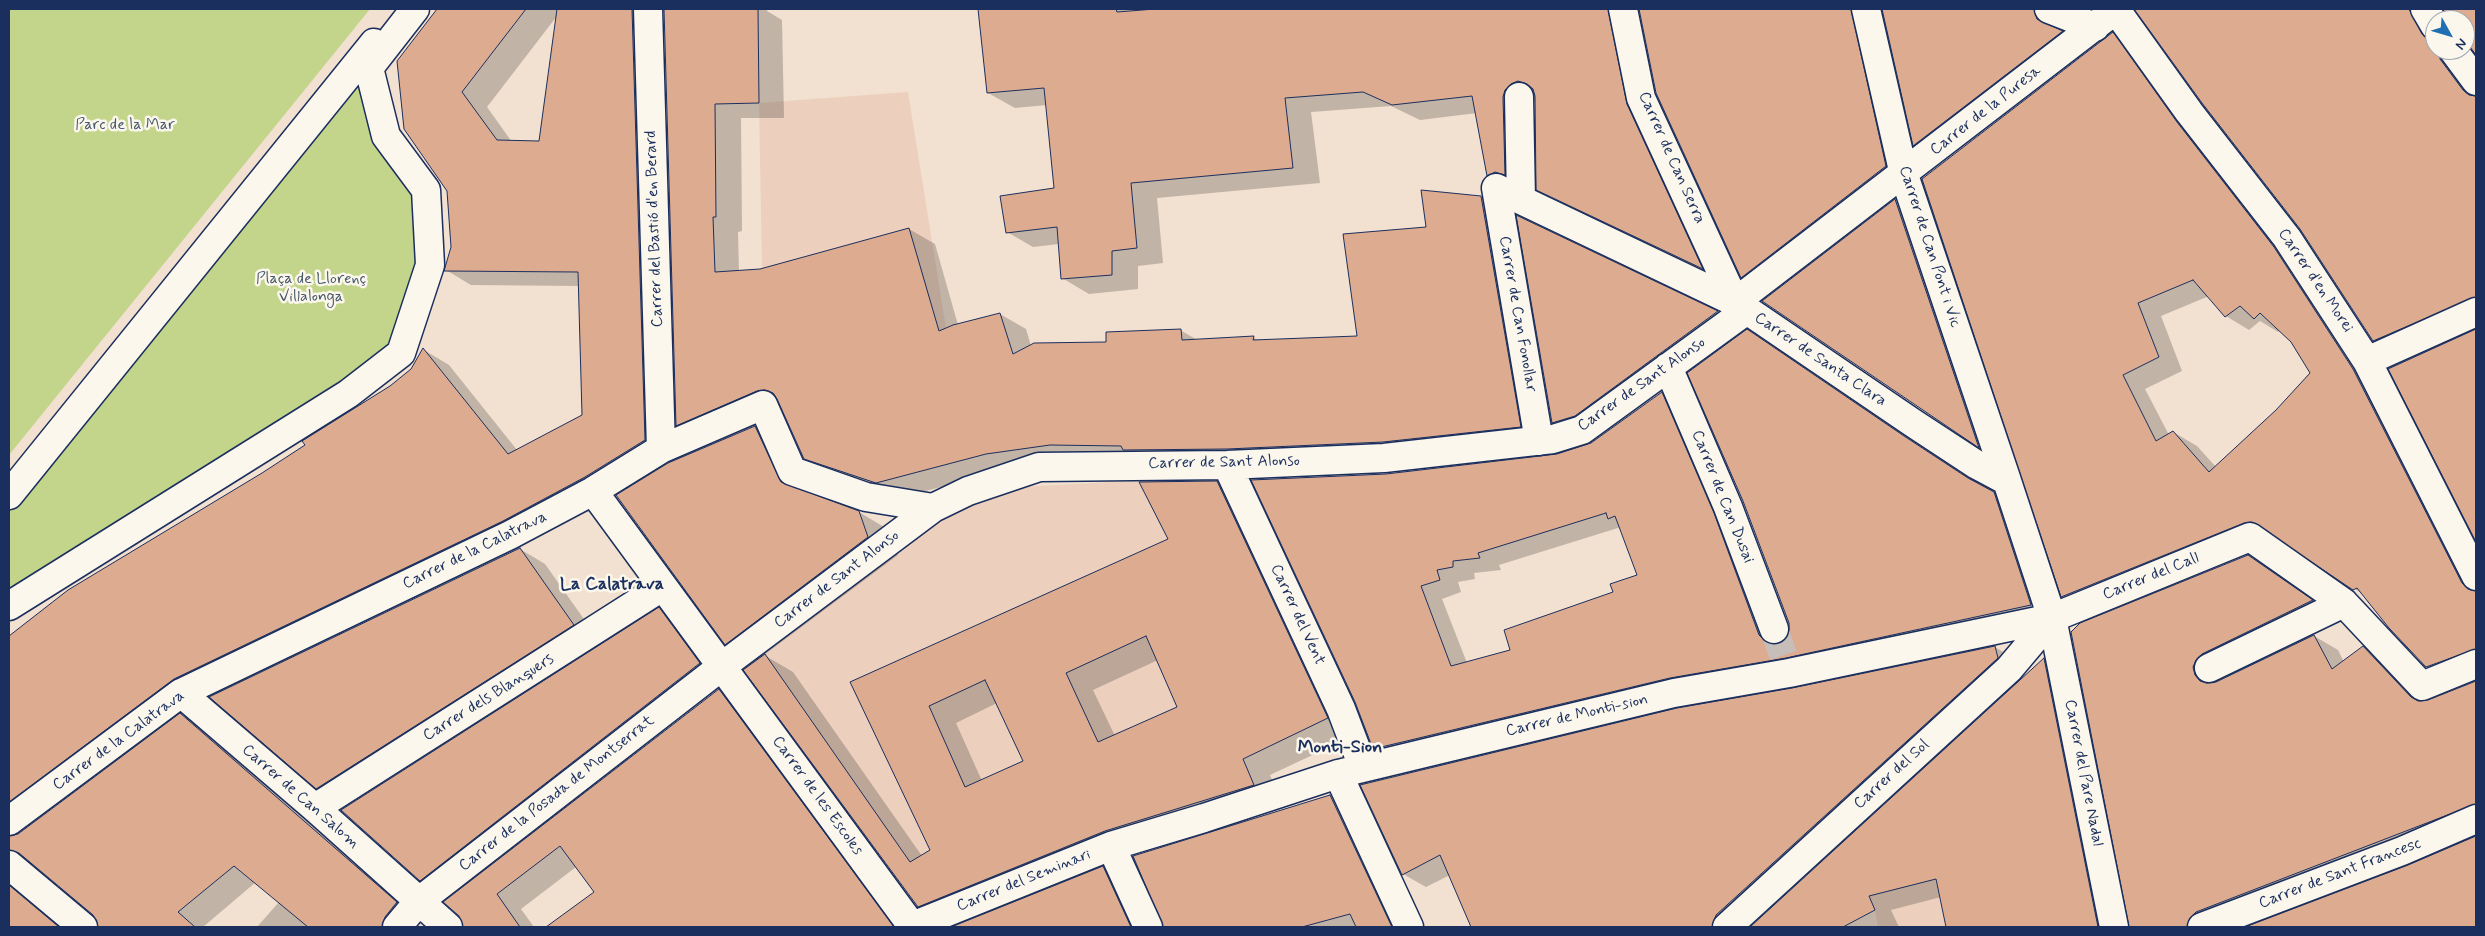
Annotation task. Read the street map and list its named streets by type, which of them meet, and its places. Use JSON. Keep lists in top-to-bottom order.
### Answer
{
  "streets": {
    "street": [
      "Carrer de la Puresa",
      "Carrer de Can Serra",
      "Carrer del Bastió d'en Berard",
      "Carrer de Can Pont i Vic",
      "Carrer d'en Morei",
      "Carrer de Can Fonollar",
      "Carrer de Santa Clara",
      "Carrer de Sant Alonso",
      "Carrer de Can Dusai",
      "Carrer de la Calatrava",
      "Carrer del Call",
      "Carrer del Vent",
      "Carrer dels Blanquers",
      "Carrer de Monti-sion",
      "Carrer del Pare Nadal",
      "Carrer del Sol",
      "Carrer de la Posada de Montserrat",
      "Carrer de les Escoles",
      "Carrer de Can Salom",
      "Carrer de Sant Francesc",
      "Carrer del Seminari"
    ]
  },
  "crossings": [
    ["Carrer de la Puresa", "Carrer de Can Serra"],
    ["Carrer de la Puresa", "Carrer de Can Pont i Vic"],
    ["Carrer de la Puresa", "Carrer d'en Morei"],
    ["Carrer de la Puresa", "Carrer de Santa Clara"],
    ["Carrer de la Puresa", "Carrer de Sant Alonso"],
    ["Carrer de Can Serra", "Carrer de Santa Clara"],
    ["Carrer de Can Serra", "Carrer de Sant Alonso"],
    ["Carrer del Bastió d'en Berard", "Carrer de la Calatrava"],
    ["Carrer de Can Pont i Vic", "Carrer de Santa Clara"],
    ["Carrer de Can Fonollar", "Carrer de Santa Clara"],
    ["Carrer de Can Fonollar", "Carrer de Sant Alonso"],
    ["Carrer de Santa Clara", "Carrer de Sant Alonso"],
    ["Carrer de Sant Alonso", "Carrer de Can Dusai"],
    ["Carrer de Sant Alonso", "Carrer de la Calatrava"],
    ["Carrer de Sant Alonso", "Carrer del Vent"],
    ["Carrer de Sant Alonso", "Carrer de la Posada de Montserrat"],
    ["Carrer de Sant Alonso", "Carrer de les Escoles"],
    ["Carrer de la Calatrava", "Carrer de les Escoles"],
    ["Carrer de la Calatrava", "Carrer de Can Salom"],
    ["Carrer del Call", "Carrer de Monti-sion"],
    ["Carrer del Call", "Carrer del Pare Nadal"],
    ["Carrer del Call", "Carrer del Sol"],
    ["Carrer del Vent", "Carrer de Monti-sion"],
    ["Carrer dels Blanquers", "Carrer de les Escoles"],
    ["Carrer dels Blanquers", "Carrer de Can Salom"],
    ["Carrer de Monti-sion", "Carrer del Pare Nadal"],
    ["Carrer de Monti-sion", "Carrer del Sol"],
    ["Carrer de Monti-sion", "Carrer del Seminari"],
    ["Carrer del Pare Nadal", "Carrer del Sol"],
    ["Carrer de la Posada de Montserrat", "Carrer de les Escoles"],
    ["Carrer de la Posada de Montserrat", "Carrer de Can Salom"],
    ["Carrer de les Escoles", "Carrer del Seminari"]
  ],
  "districts": ["La Calatrava", "Monti-Sion"],
  "parks": ["Parc de la Mar", "Plaça de Llorenç Villalonga"],
  "north": "bottom right"
}
